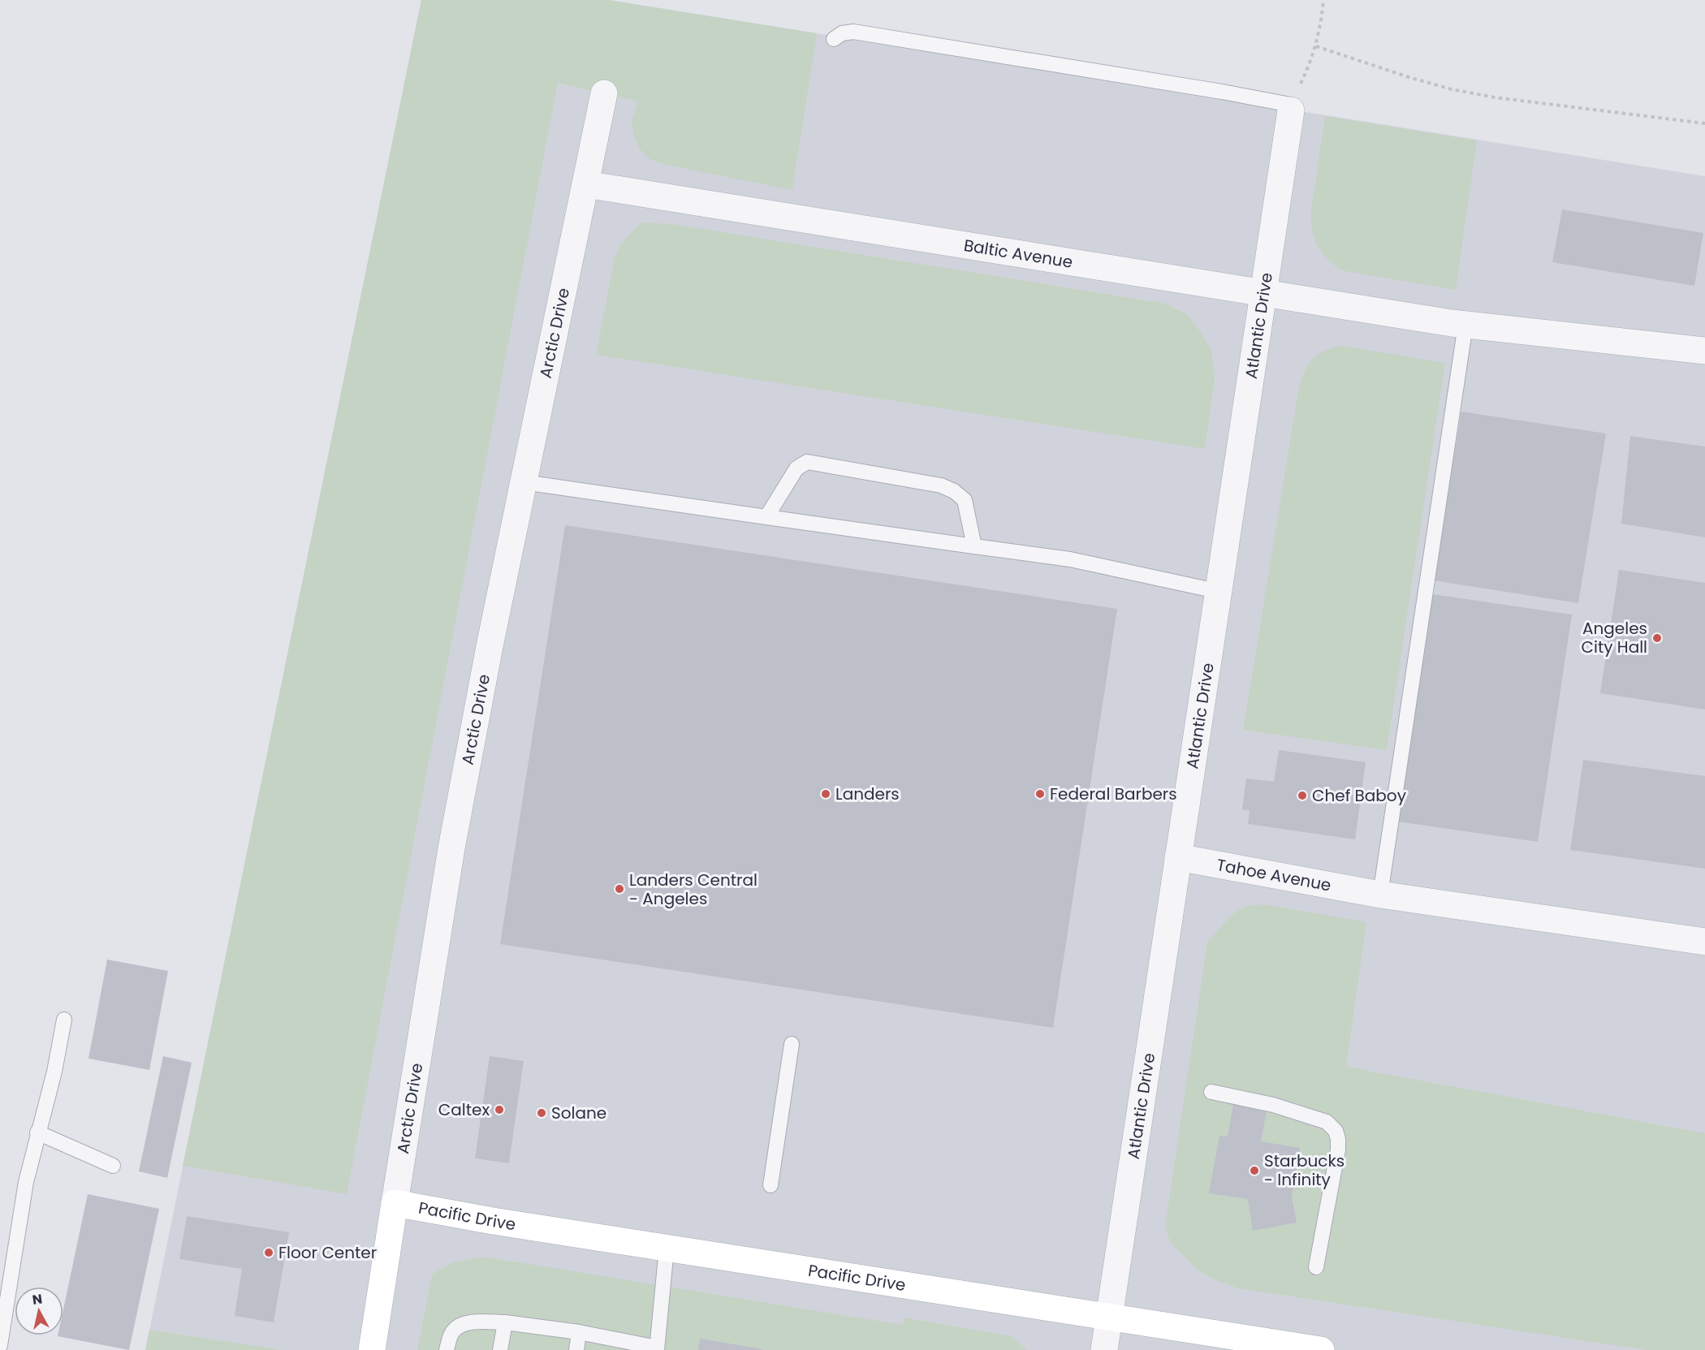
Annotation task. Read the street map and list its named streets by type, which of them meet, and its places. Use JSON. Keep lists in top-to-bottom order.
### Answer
{
  "streets": {
    "main road": ["Arctic Drive", "Pacific Drive"],
    "street": ["Baltic Avenue", "Atlantic Drive", "Tahoe Avenue"]
  },
  "crossings": [
    ["Baltic Avenue", "Atlantic Drive"],
    ["Baltic Avenue", "Arctic Drive"],
    ["Atlantic Drive", "Tahoe Avenue"],
    ["Atlantic Drive", "Pacific Drive"],
    ["Arctic Drive", "Pacific Drive"]
  ],
  "places": [
    "Angeles City Hall",
    "Landers",
    "Federal Barbers",
    "Chef Baboy",
    "Landers Central - Angeles",
    "Caltex",
    "Solane",
    "Starbucks - Infinity",
    "Floor Center"
  ],
  "north": "top"
}
